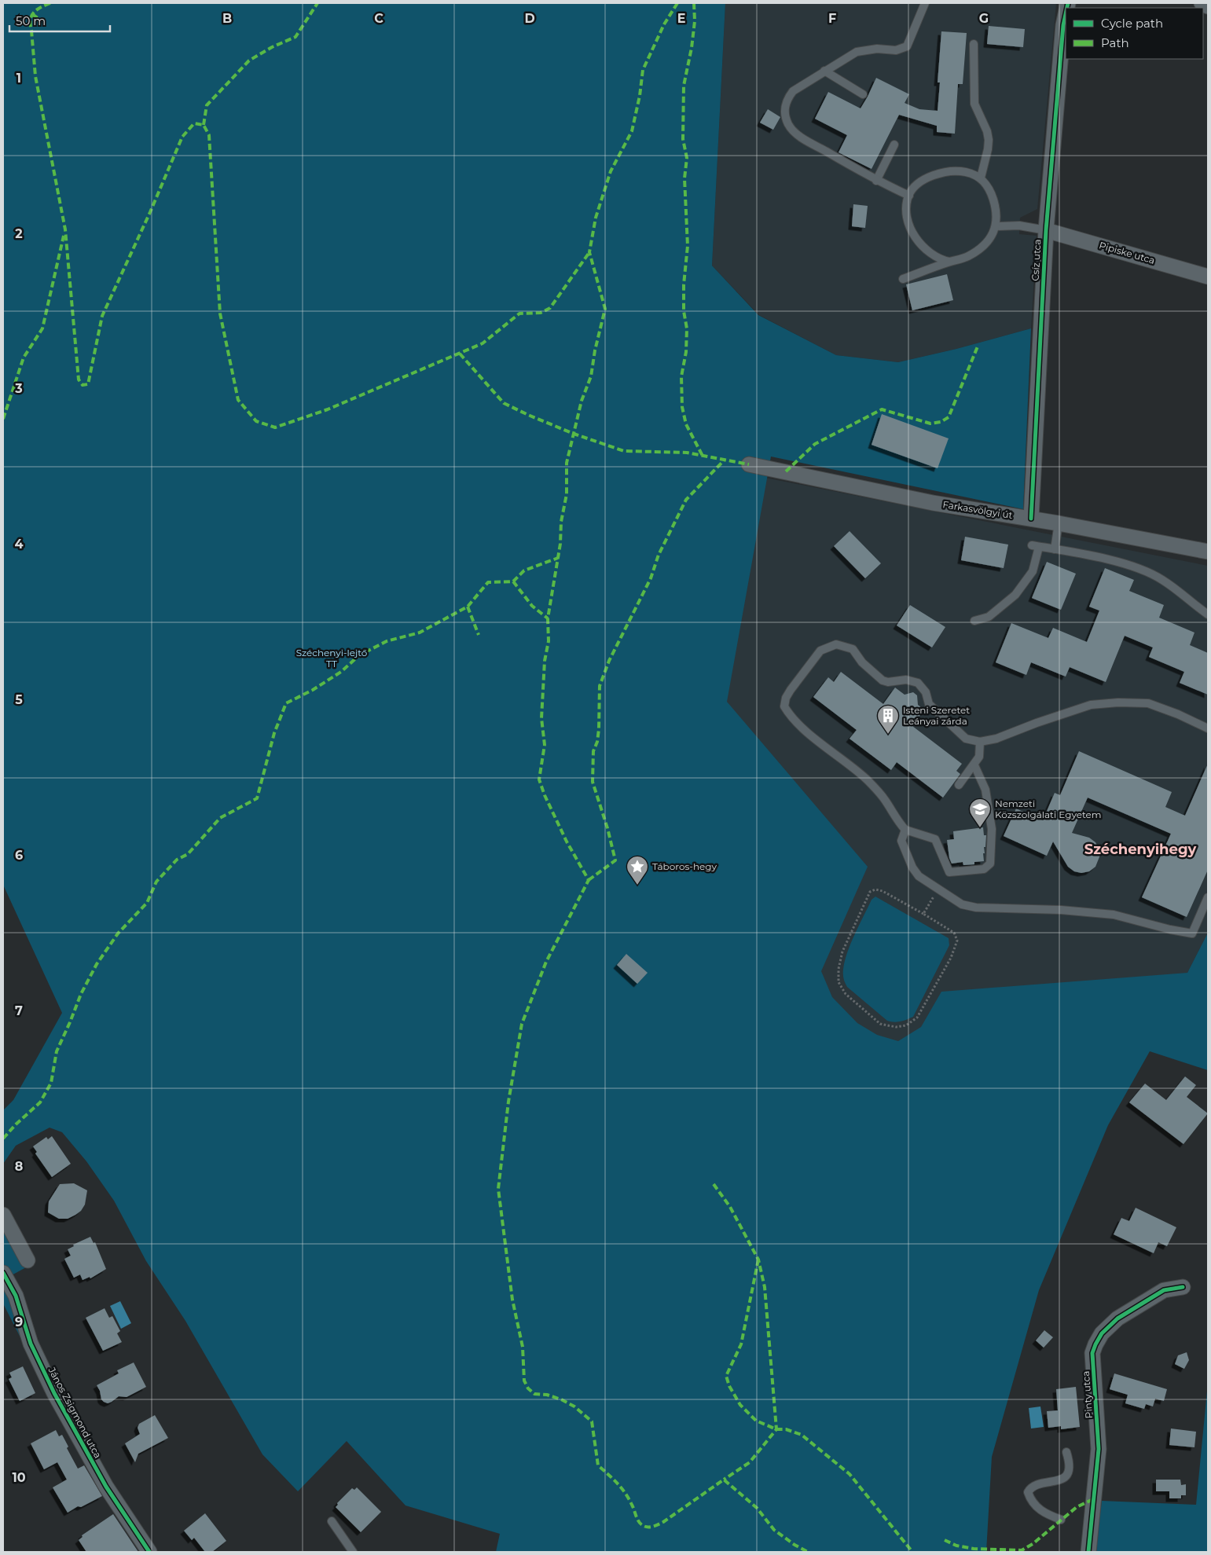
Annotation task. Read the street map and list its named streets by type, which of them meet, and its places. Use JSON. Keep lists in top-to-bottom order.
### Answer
{
  "streets": {
    "street": [
      "Pipiske utca",
      "Csíz utca",
      "Farkasvölgyi út",
      "Pinty utca",
      "János Zsigmond utca"
    ]
  },
  "crossings": [
    ["Pipiske utca", "Csíz utca"],
    ["Csíz utca", "Farkasvölgyi út"]
  ],
  "districts": ["Széchenyihegy"],
  "parks": ["Széchenyi-lejtő TT"],
  "places": {
    "building": ["Isteni Szeretet Leányai zárda"],
    "school or university": ["Nemzeti Közszolgálati Egyetem"],
    "place": ["Táboros-hegy"]
  },
  "legend": ["Cycle path", "Path"],
  "scale_bar": "50 m",
  "grid": {
    "columns": [
      "B",
      "C",
      "D",
      "E",
      "F",
      "G"
    ],
    "rows": [
      "1",
      "2",
      "3",
      "4",
      "5",
      "6",
      "7",
      "8",
      "9",
      "10"
    ]
  }
}
